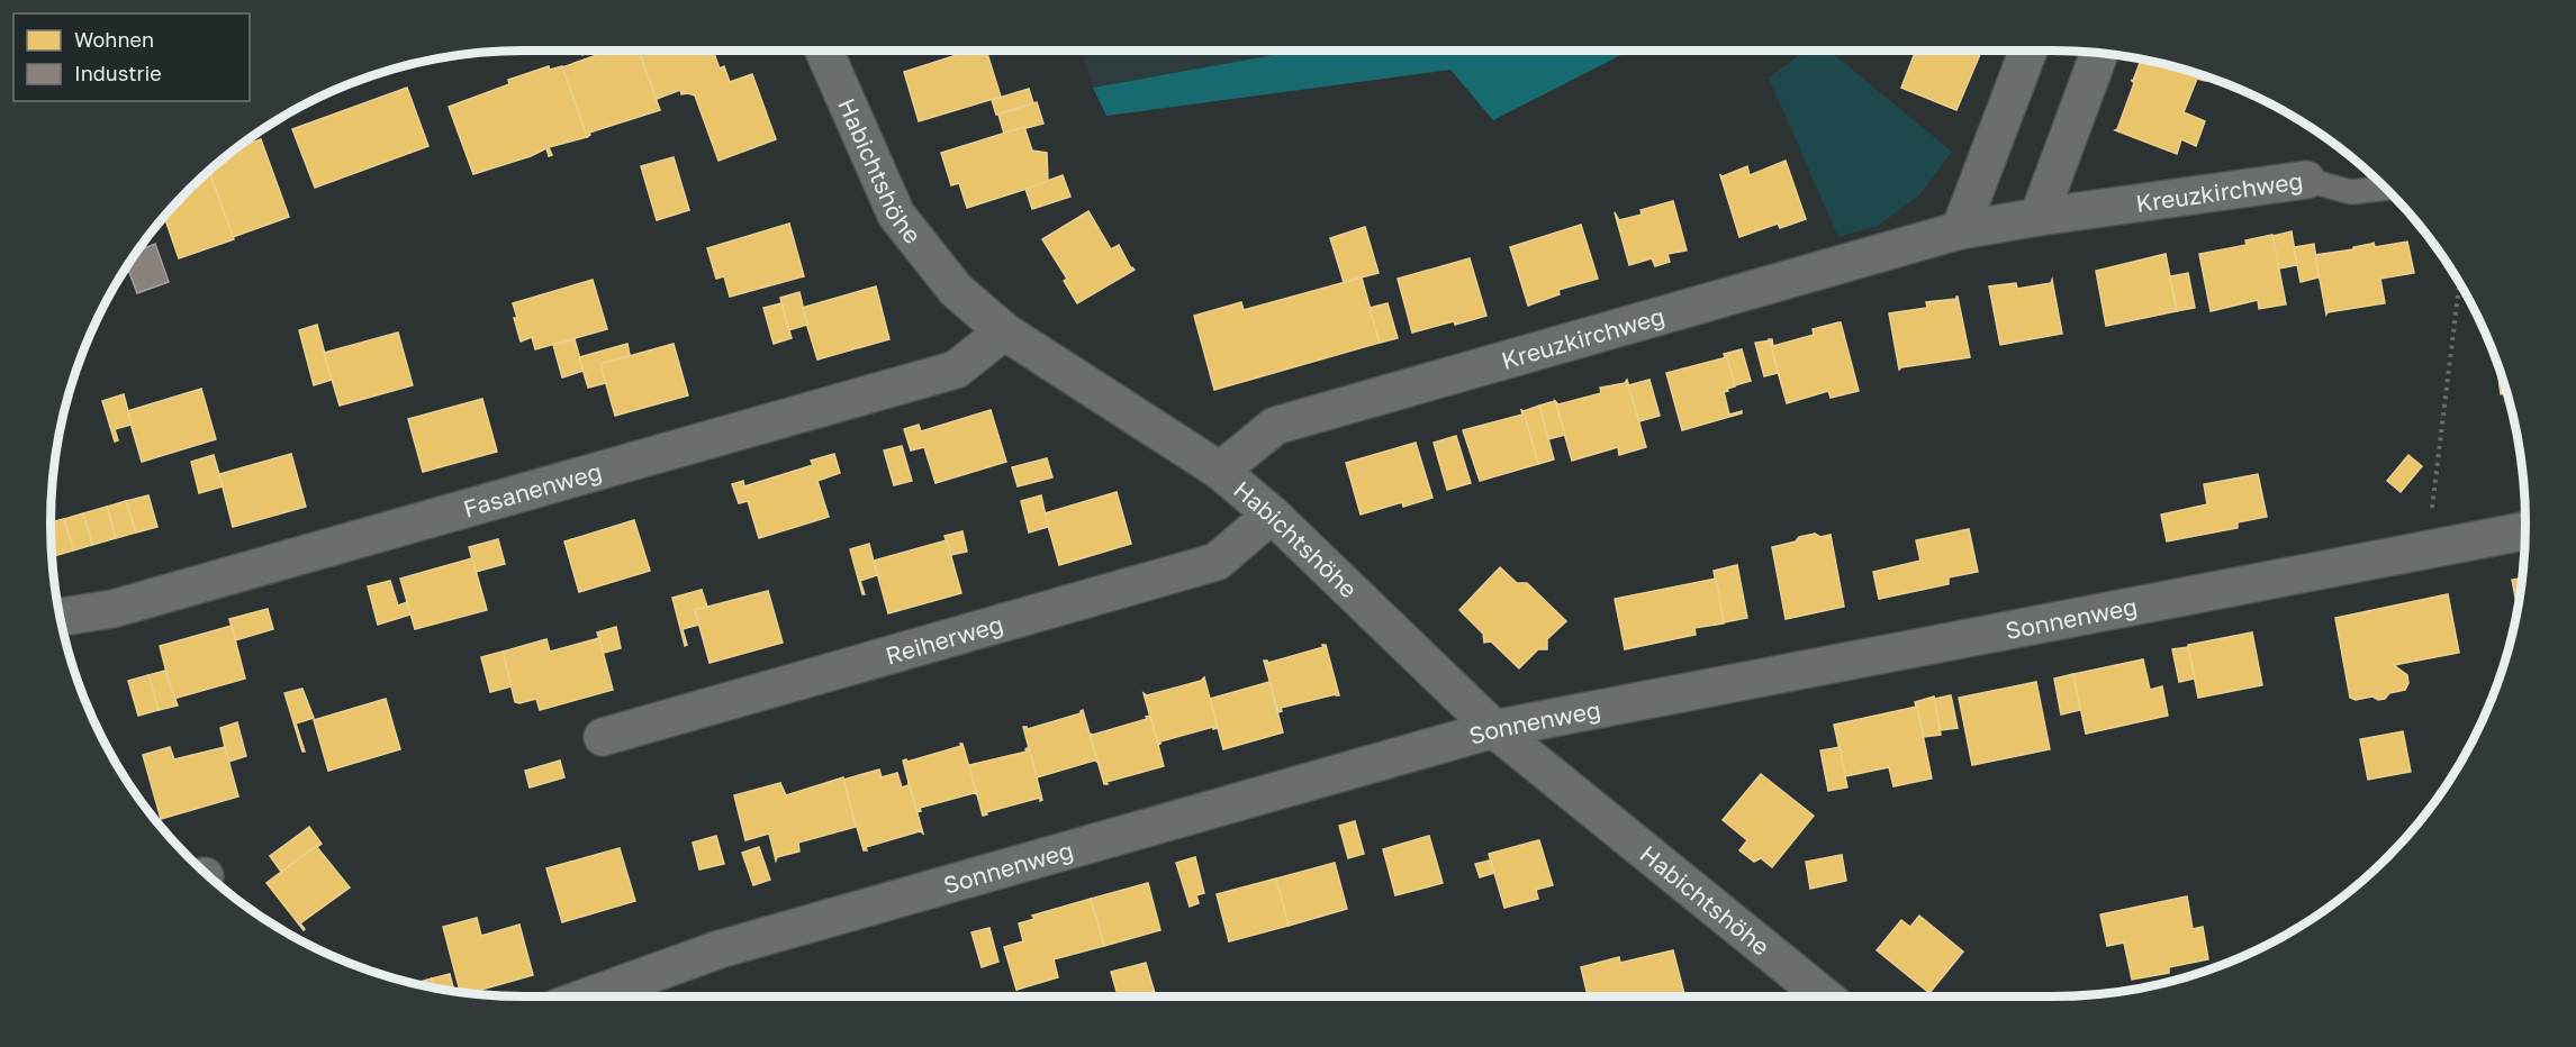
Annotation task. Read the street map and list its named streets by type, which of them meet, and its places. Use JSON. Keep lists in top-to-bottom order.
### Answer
{
  "streets": {
    "street": [
      "Habichtshöhe",
      "Kreuzkirchweg",
      "Fasanenweg",
      "Sonnenweg",
      "Reiherweg"
    ]
  },
  "crossings": [
    ["Habichtshöhe", "Kreuzkirchweg"],
    ["Habichtshöhe", "Fasanenweg"],
    ["Habichtshöhe", "Sonnenweg"],
    ["Habichtshöhe", "Reiherweg"]
  ],
  "legend": ["Wohnen", "Industrie"]
}
